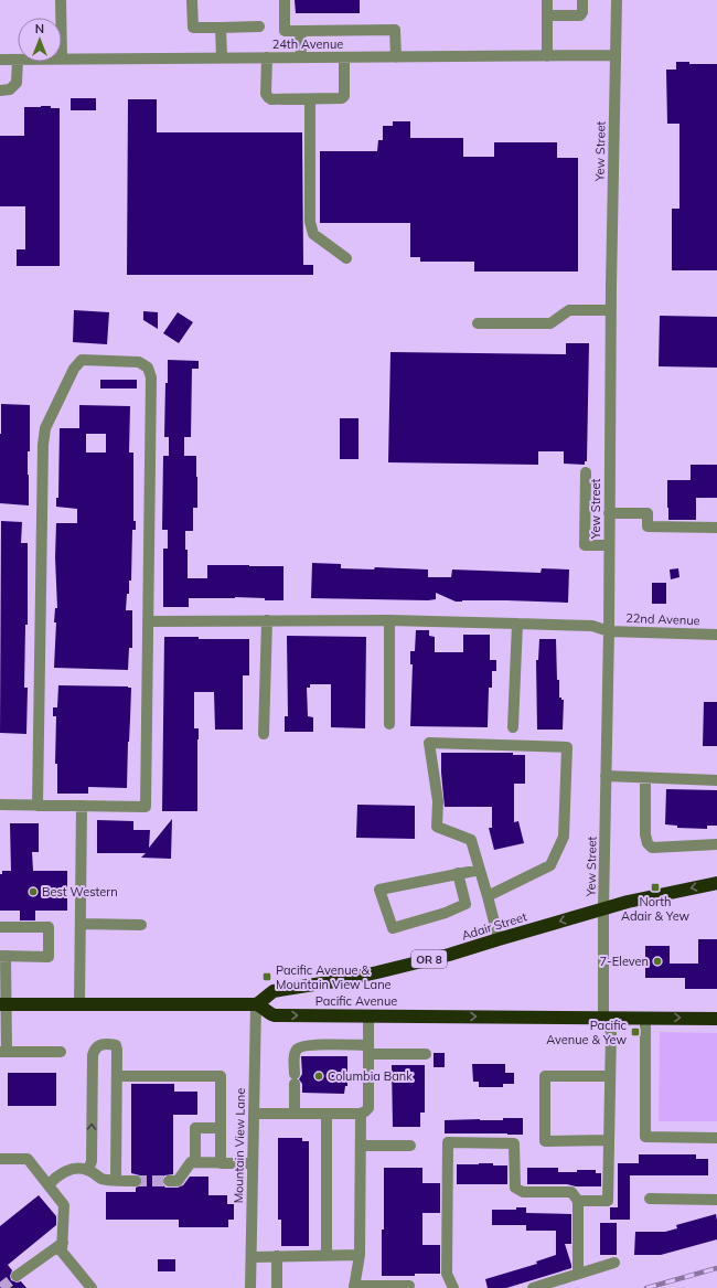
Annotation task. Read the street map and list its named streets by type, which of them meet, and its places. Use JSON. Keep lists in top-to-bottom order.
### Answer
{
  "streets": {
    "highway": ["Adair Street", "OR 8", "Pacific Avenue"],
    "street": [
      "24th Avenue",
      "Yew Street",
      "22nd Avenue",
      "Mountain View Lane"
    ]
  },
  "crossings": [
    ["24th Avenue", "Yew Street"],
    ["Yew Street", "22nd Avenue"],
    ["Yew Street", "Adair Street"],
    ["Yew Street", "Pacific Avenue"],
    ["Adair Street", "Pacific Avenue"],
    ["Adair Street", "Mountain View Lane"],
    ["Pacific Avenue", "Mountain View Lane"]
  ],
  "one_way": ["Adair Street", "Pacific Avenue"],
  "places": {
    "transit": ["North Adair & Yew", "Pacific Avenue & Mountain View Lane", "Pacific Avenue & Yew"],
    "other": ["Best Western", "7-Eleven", "Columbia Bank"]
  },
  "north": "top"
}
